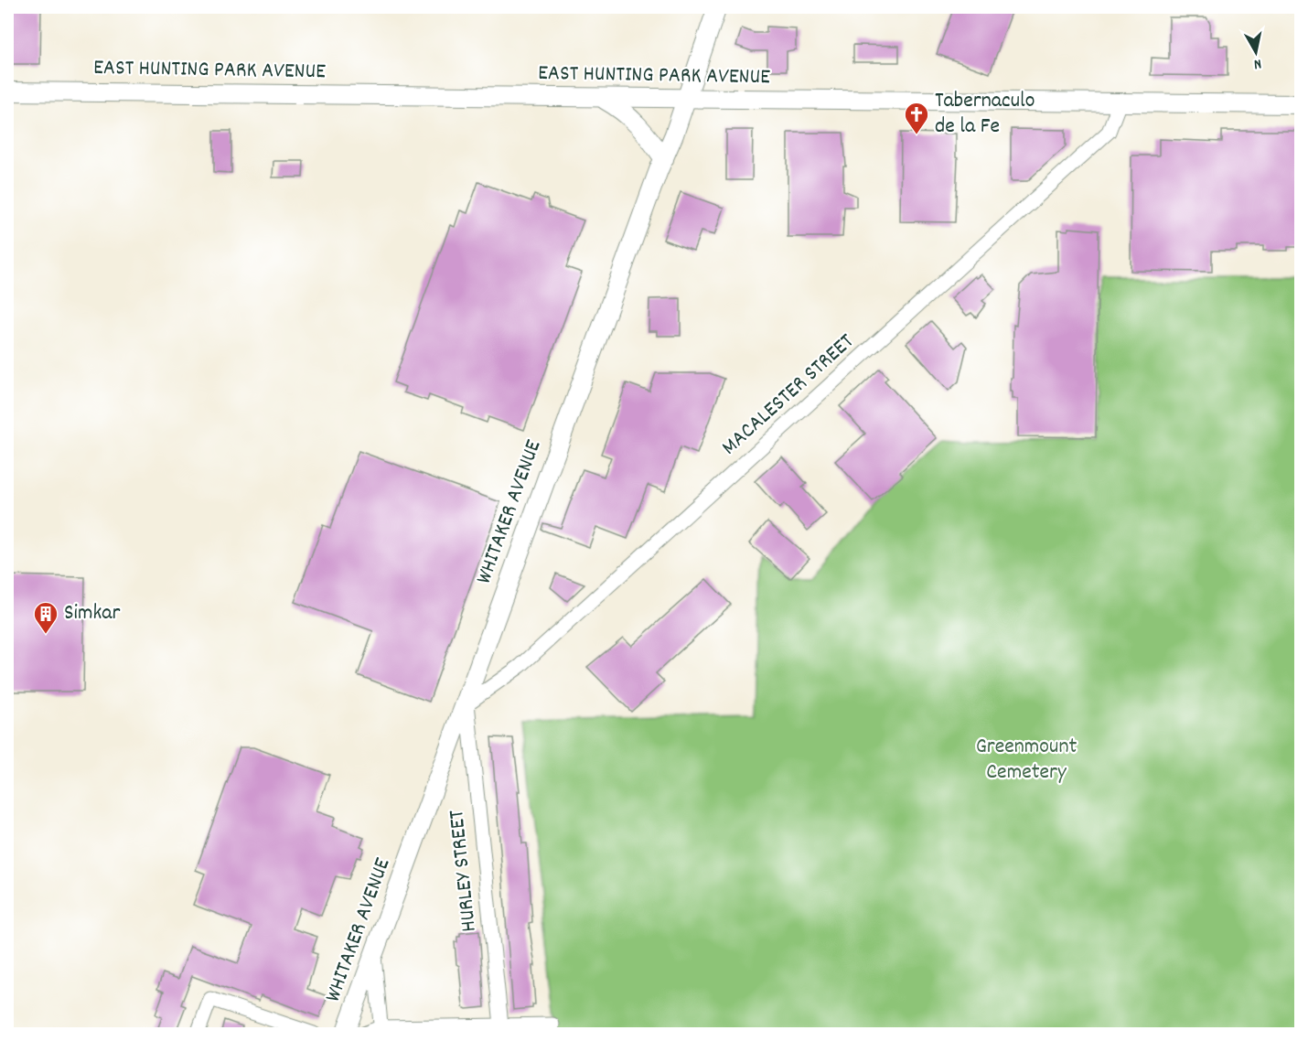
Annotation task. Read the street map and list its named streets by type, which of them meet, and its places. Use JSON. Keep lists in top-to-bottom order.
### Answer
{
  "streets": {
    "main road": ["EAST HUNTING PARK AVENUE", "WHITAKER AVENUE"],
    "street": ["MACALESTER STREET", "HURLEY STREET"]
  },
  "crossings": [
    ["EAST HUNTING PARK AVENUE", "MACALESTER STREET"],
    ["EAST HUNTING PARK AVENUE", "WHITAKER AVENUE"],
    ["MACALESTER STREET", "WHITAKER AVENUE"],
    ["MACALESTER STREET", "HURLEY STREET"],
    ["WHITAKER AVENUE", "HURLEY STREET"]
  ],
  "parks": ["Greenmount Cemetery"],
  "places": {
    "church": ["Tabernaculo de la Fe"],
    "building": ["Simkar"]
  },
  "north": "bottom"
}
